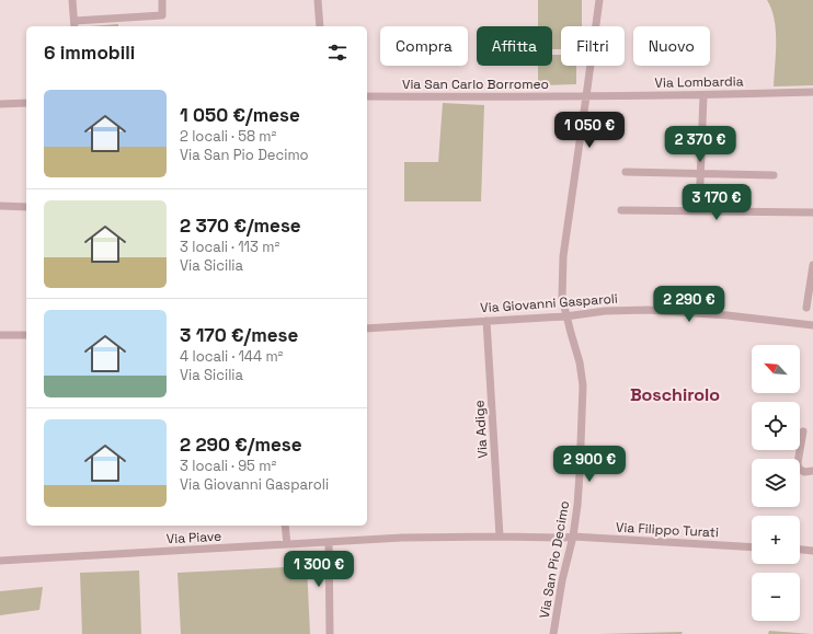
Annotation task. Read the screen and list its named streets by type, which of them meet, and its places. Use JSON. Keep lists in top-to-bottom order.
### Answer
{
  "streets": {
    "street": [
      "Via Lombardia",
      "Via San Carlo Borromeo",
      "Via Giovanni Gasparoli",
      "Via Adige",
      "Via Filippo Turati",
      "Via Piave",
      "Via San Pio Decimo"
    ]
  },
  "crossings": [
    ["Via Lombardia", "Via San Carlo Borromeo"],
    ["Via Lombardia", "Via San Pio Decimo"],
    ["Via San Carlo Borromeo", "Via San Pio Decimo"],
    ["Via Giovanni Gasparoli", "Via Adige"],
    ["Via Giovanni Gasparoli", "Via San Pio Decimo"],
    ["Via Adige", "Via Piave"],
    ["Via Filippo Turati", "Via Piave"],
    ["Via Filippo Turati", "Via San Pio Decimo"],
    ["Via Piave", "Via San Pio Decimo"]
  ],
  "districts": ["Boschirolo"],
  "north": "top left",
  "page": {
    "chip": [
      "Compra",
      "Affitta",
      "Filtri",
      "Nuovo"
    ],
    "heading": "6 immobili",
    "list": [
      {
        "name": "1 050 €/mese",
        "note": "2 locali · 58 m² · Via San Pio Decimo"
      },
      {
        "name": "2 370 €/mese",
        "note": "3 locali · 113 m² · Via Sicilia"
      },
      {
        "name": "3 170 €/mese",
        "note": "4 locali · 144 m² · Via Sicilia"
      },
      {
        "name": "2 290 €/mese",
        "note": "3 locali · 95 m² · Via Giovanni Gasparoli"
      }
    ],
    "price": [
      "1 050 €",
      "2 370 €",
      "3 170 €",
      "2 290 €",
      "2 900 €",
      "1 300 €"
    ],
    "map_buttons": ["+", "−"]
  }
}
